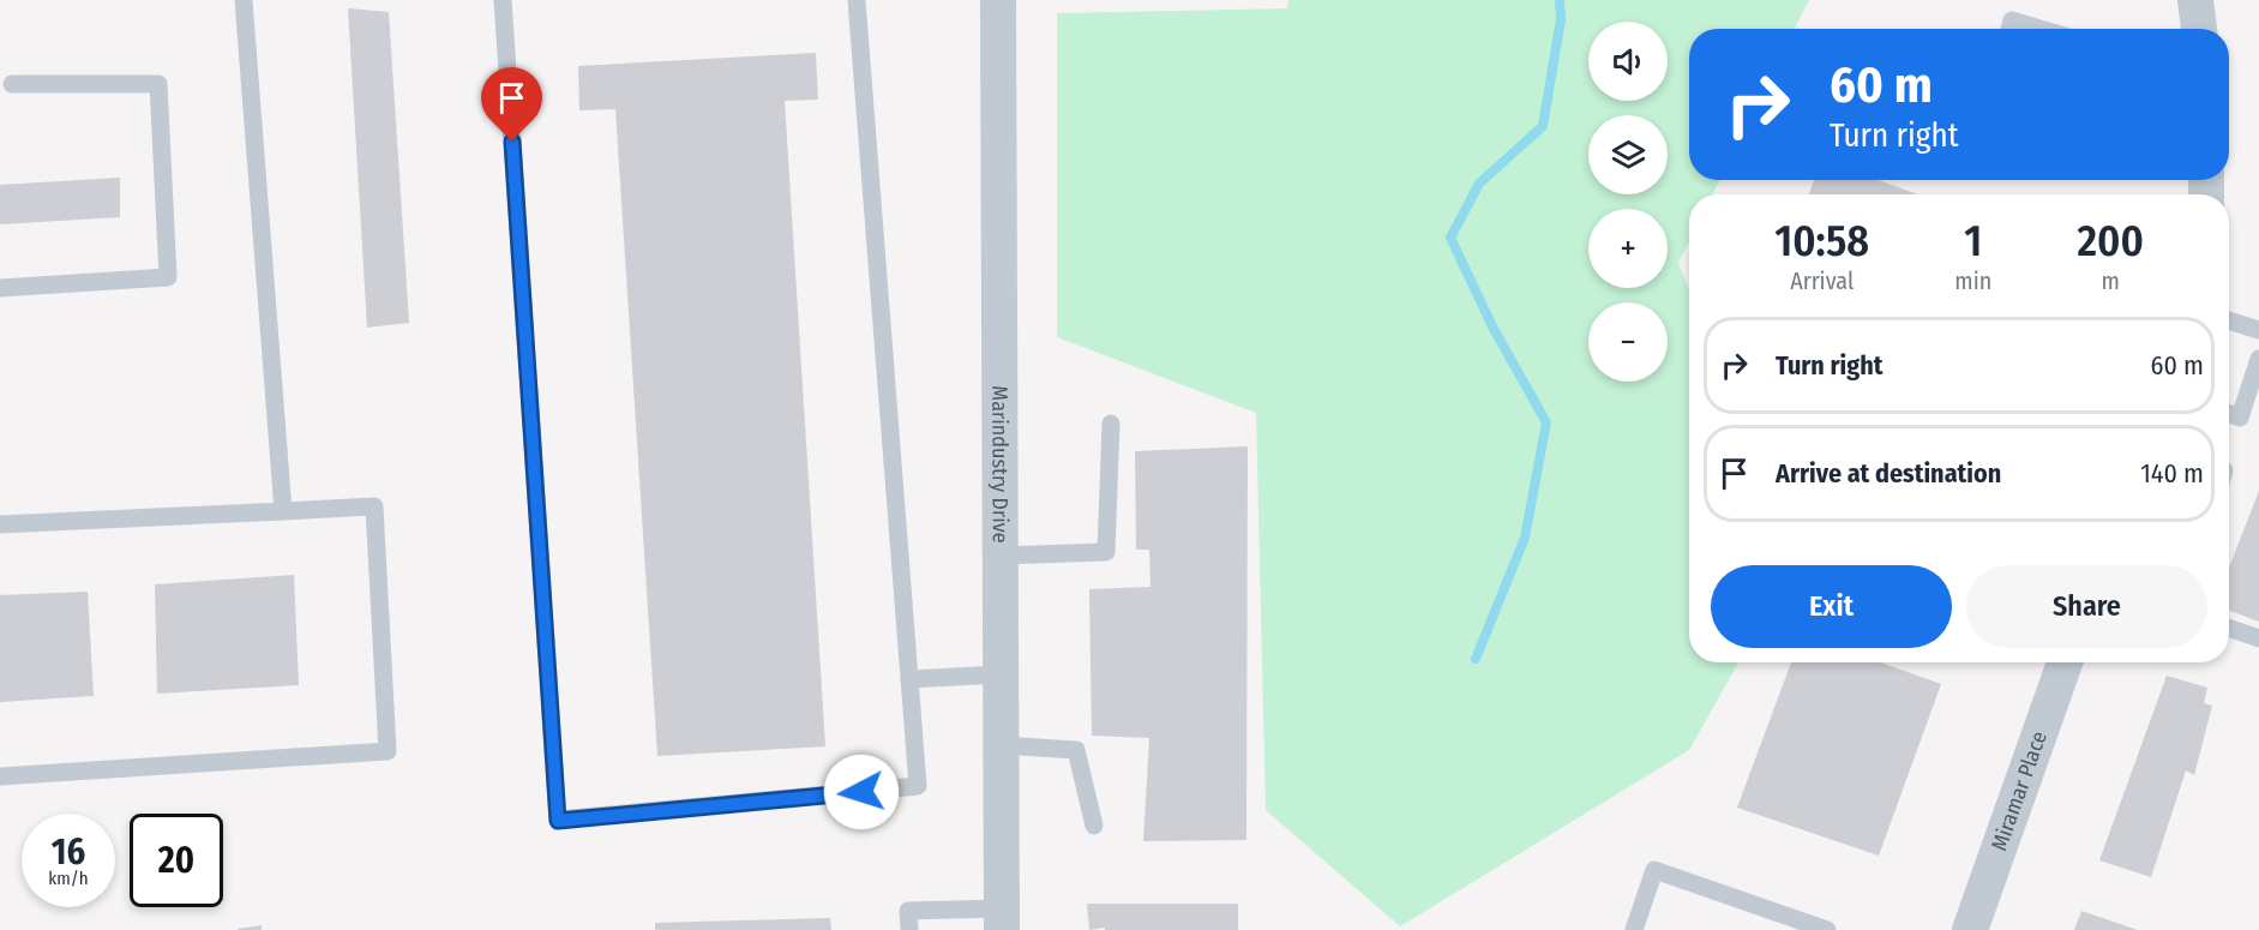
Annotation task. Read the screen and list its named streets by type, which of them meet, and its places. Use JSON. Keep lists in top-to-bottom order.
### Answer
{
  "streets": {
    "street": ["Marindustry Drive", "Miramar Place"]
  },
  "page": {
    "map_buttons": ["+", "−"],
    "turn": ["60 m", "Turn right"],
    "eta": [
      "10:58",
      "Arrival",
      "1",
      "min",
      "200",
      "m"
    ],
    "list": [
      {
        "name": "Turn right",
        "value": "60 m"
      },
      {
        "name": "Arrive at destination",
        "value": "140 m"
      }
    ],
    "buttons": ["Exit", "Share"],
    "speed": "16 km/h",
    "limit": "20"
  }
}
